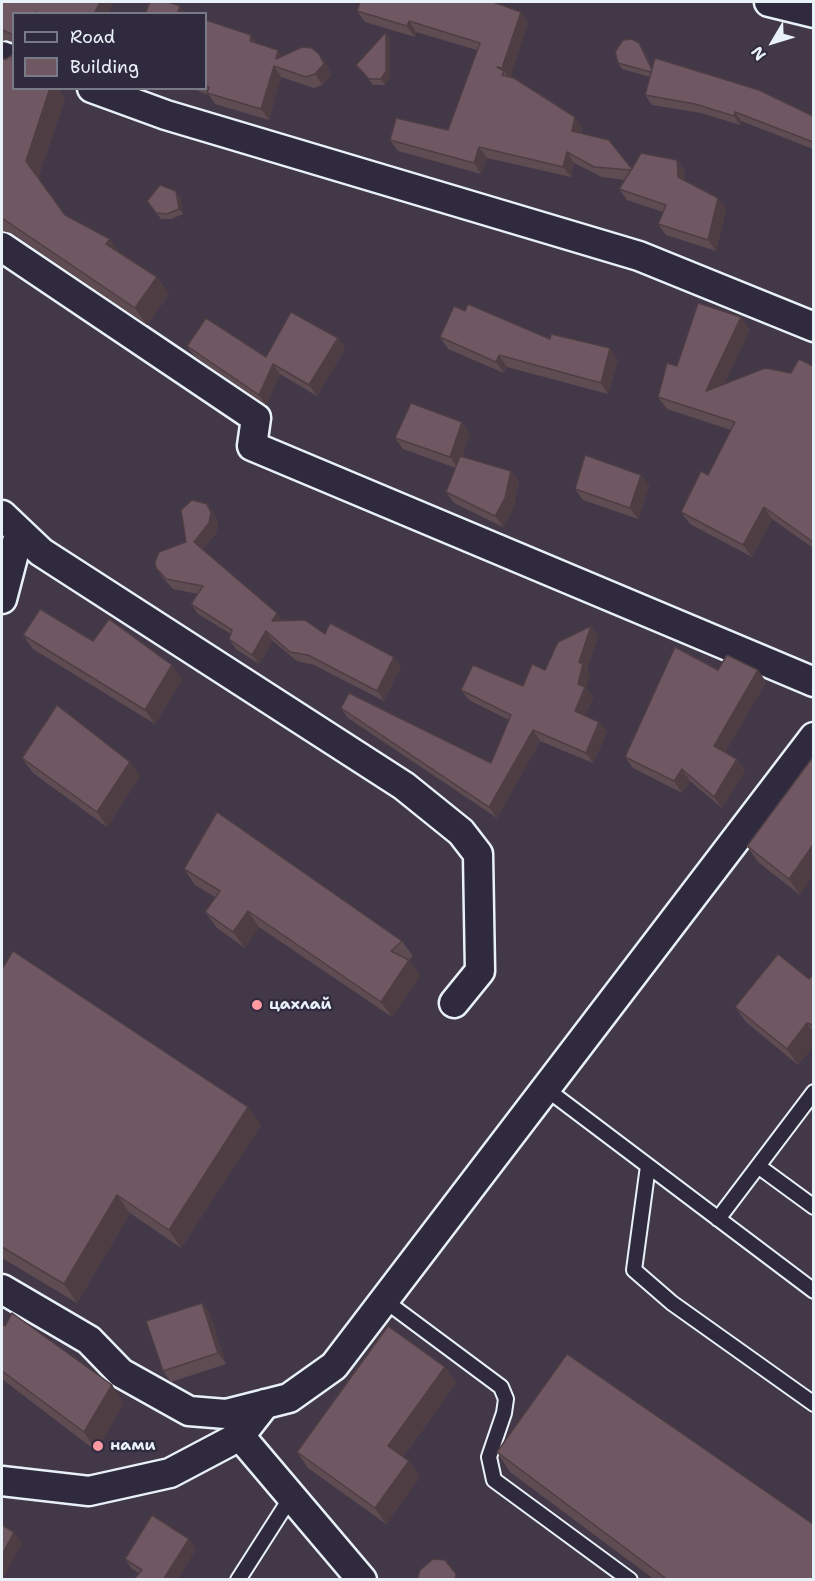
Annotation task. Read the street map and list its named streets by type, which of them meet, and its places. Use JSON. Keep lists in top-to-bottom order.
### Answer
{
  "places": ["цахлай", "нами"],
  "legend": ["Road", "Building"],
  "north": "bottom left"
}
